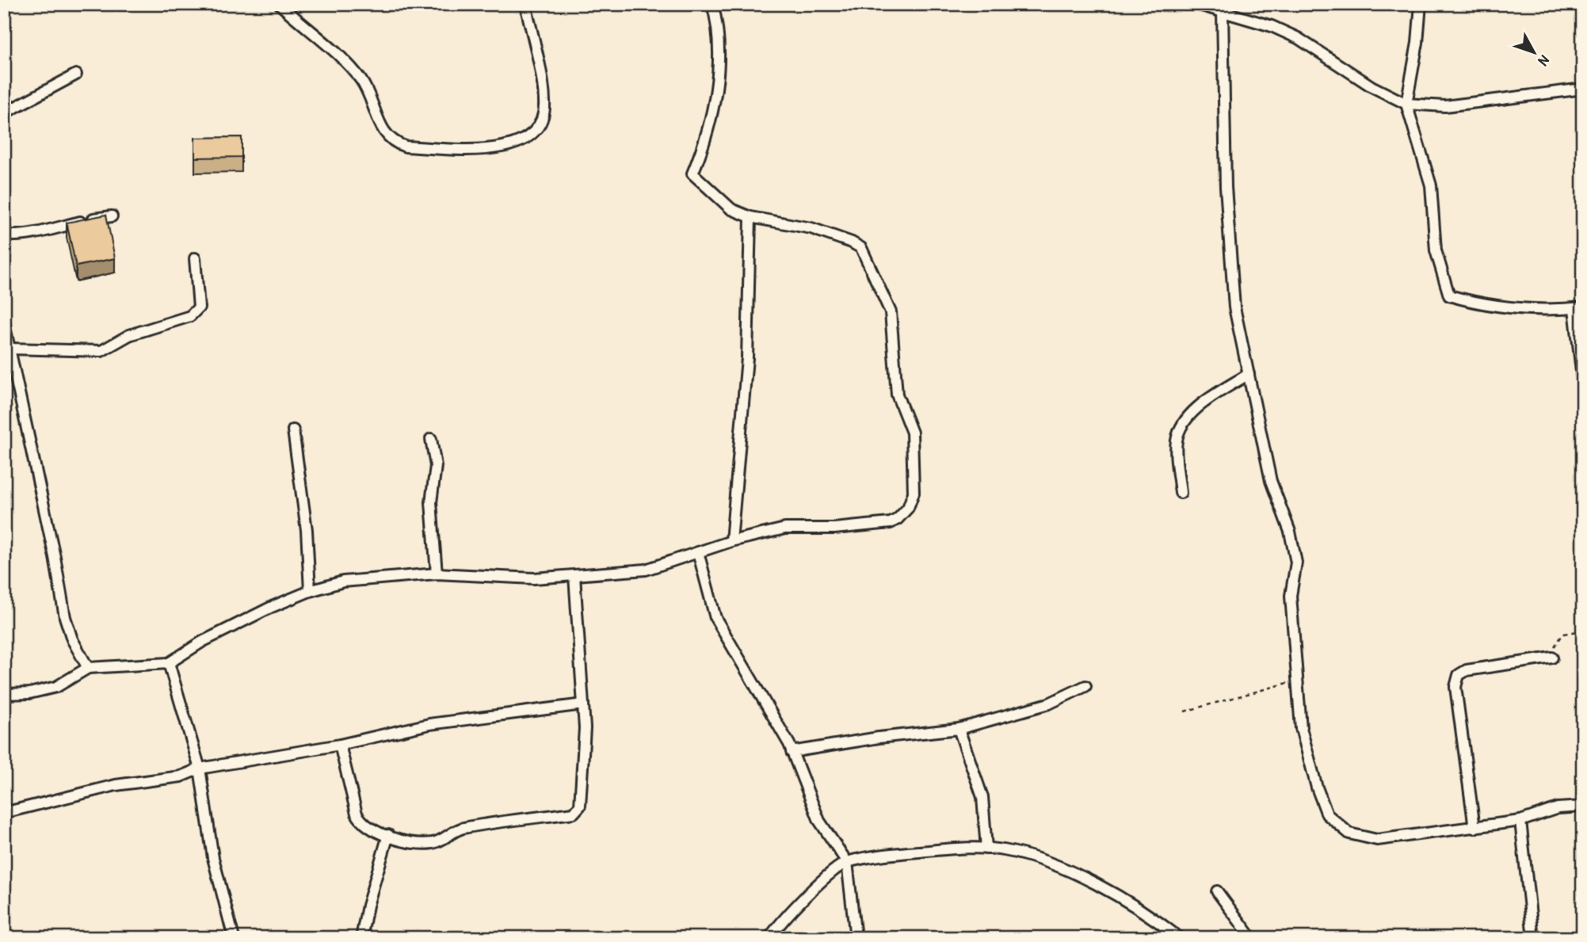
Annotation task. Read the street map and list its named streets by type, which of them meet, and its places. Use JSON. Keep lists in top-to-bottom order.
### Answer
{
  "north": "bottom right"
}
